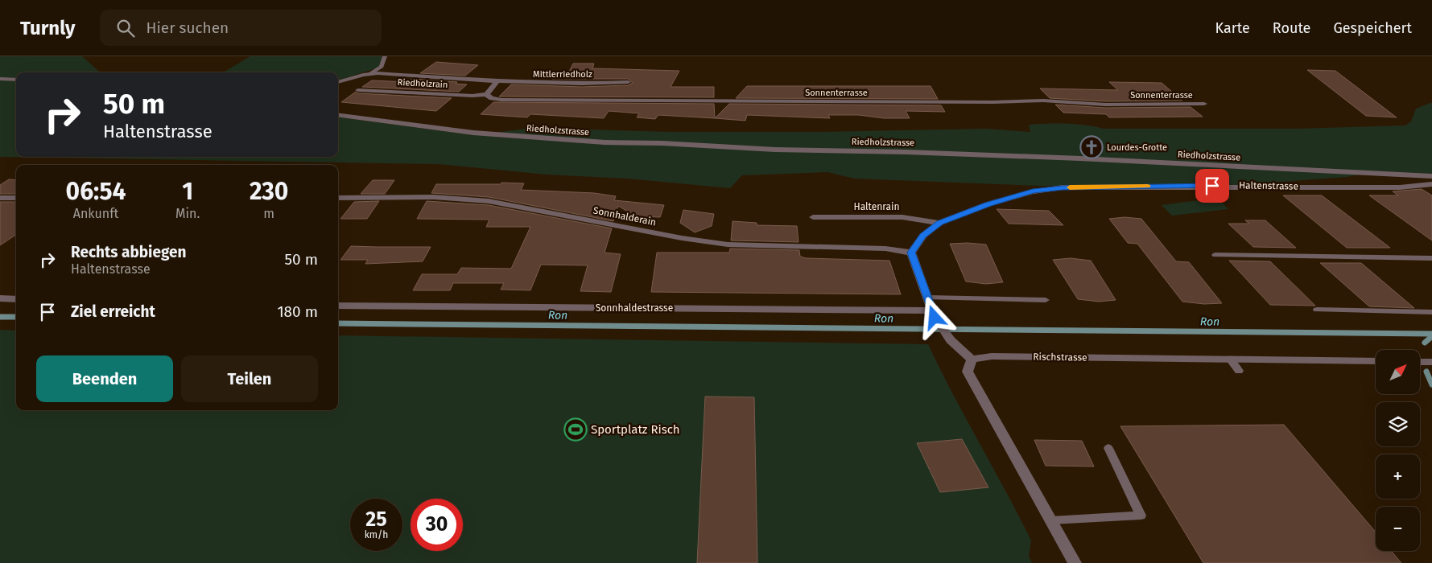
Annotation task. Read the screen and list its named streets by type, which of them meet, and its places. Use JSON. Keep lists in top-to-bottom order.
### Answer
{
  "streets": {
    "street": [
      "Mittlerriedholz",
      "Riedholzrain",
      "Sonnenterrasse",
      "Riedholzstrasse",
      "Haltenstrasse",
      "Haltenrain",
      "Sonnhalderain",
      "Sonnhaldestrasse",
      "Rischstrasse"
    ]
  },
  "crossings": [
    ["Riedholzrain", "Sonnenterrasse"],
    ["Haltenstrasse", "Haltenrain"],
    ["Haltenstrasse", "Sonnhalderain"]
  ],
  "water": ["Ron"],
  "places": {
    "church": ["Lourdes-Grotte"],
    "sports": ["Sportplatz Risch"]
  },
  "north": "top right",
  "page": {
    "header": "Turnly",
    "search": "Hier suchen",
    "nav": ["Karte", "Route", "Gespeichert"],
    "turn": ["50 m", "Haltenstrasse"],
    "eta": [
      "06:54",
      "Ankunft",
      "1",
      "Min.",
      "230",
      "m"
    ],
    "list": [
      {
        "name": "Rechts abbiegen",
        "note": "Haltenstrasse",
        "value": "50 m"
      },
      {
        "name": "Ziel erreicht",
        "value": "180 m"
      }
    ],
    "buttons": ["Beenden", "Teilen"],
    "map_buttons": ["+", "−"],
    "speed": "25 km/h",
    "limit": "30"
  }
}
